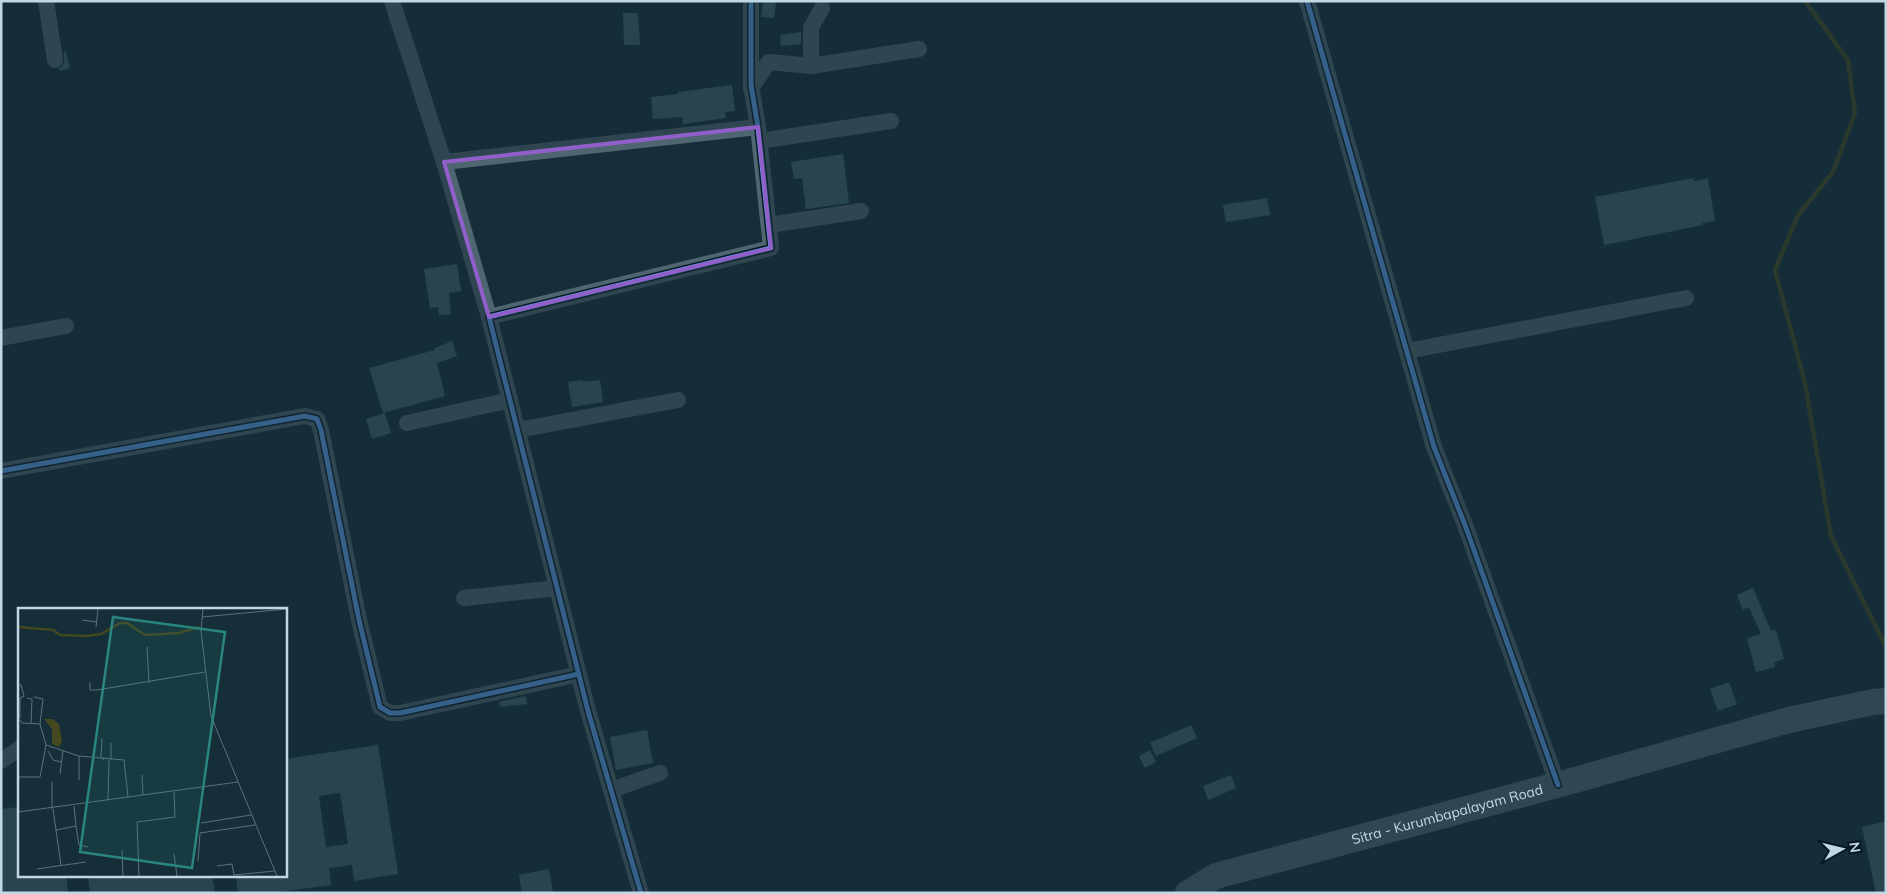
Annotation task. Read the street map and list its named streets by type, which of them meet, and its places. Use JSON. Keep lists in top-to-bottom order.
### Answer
{
  "streets": {
    "main road": ["Sitra - Kurumbapalayam Road"]
  },
  "north": "right"
}
